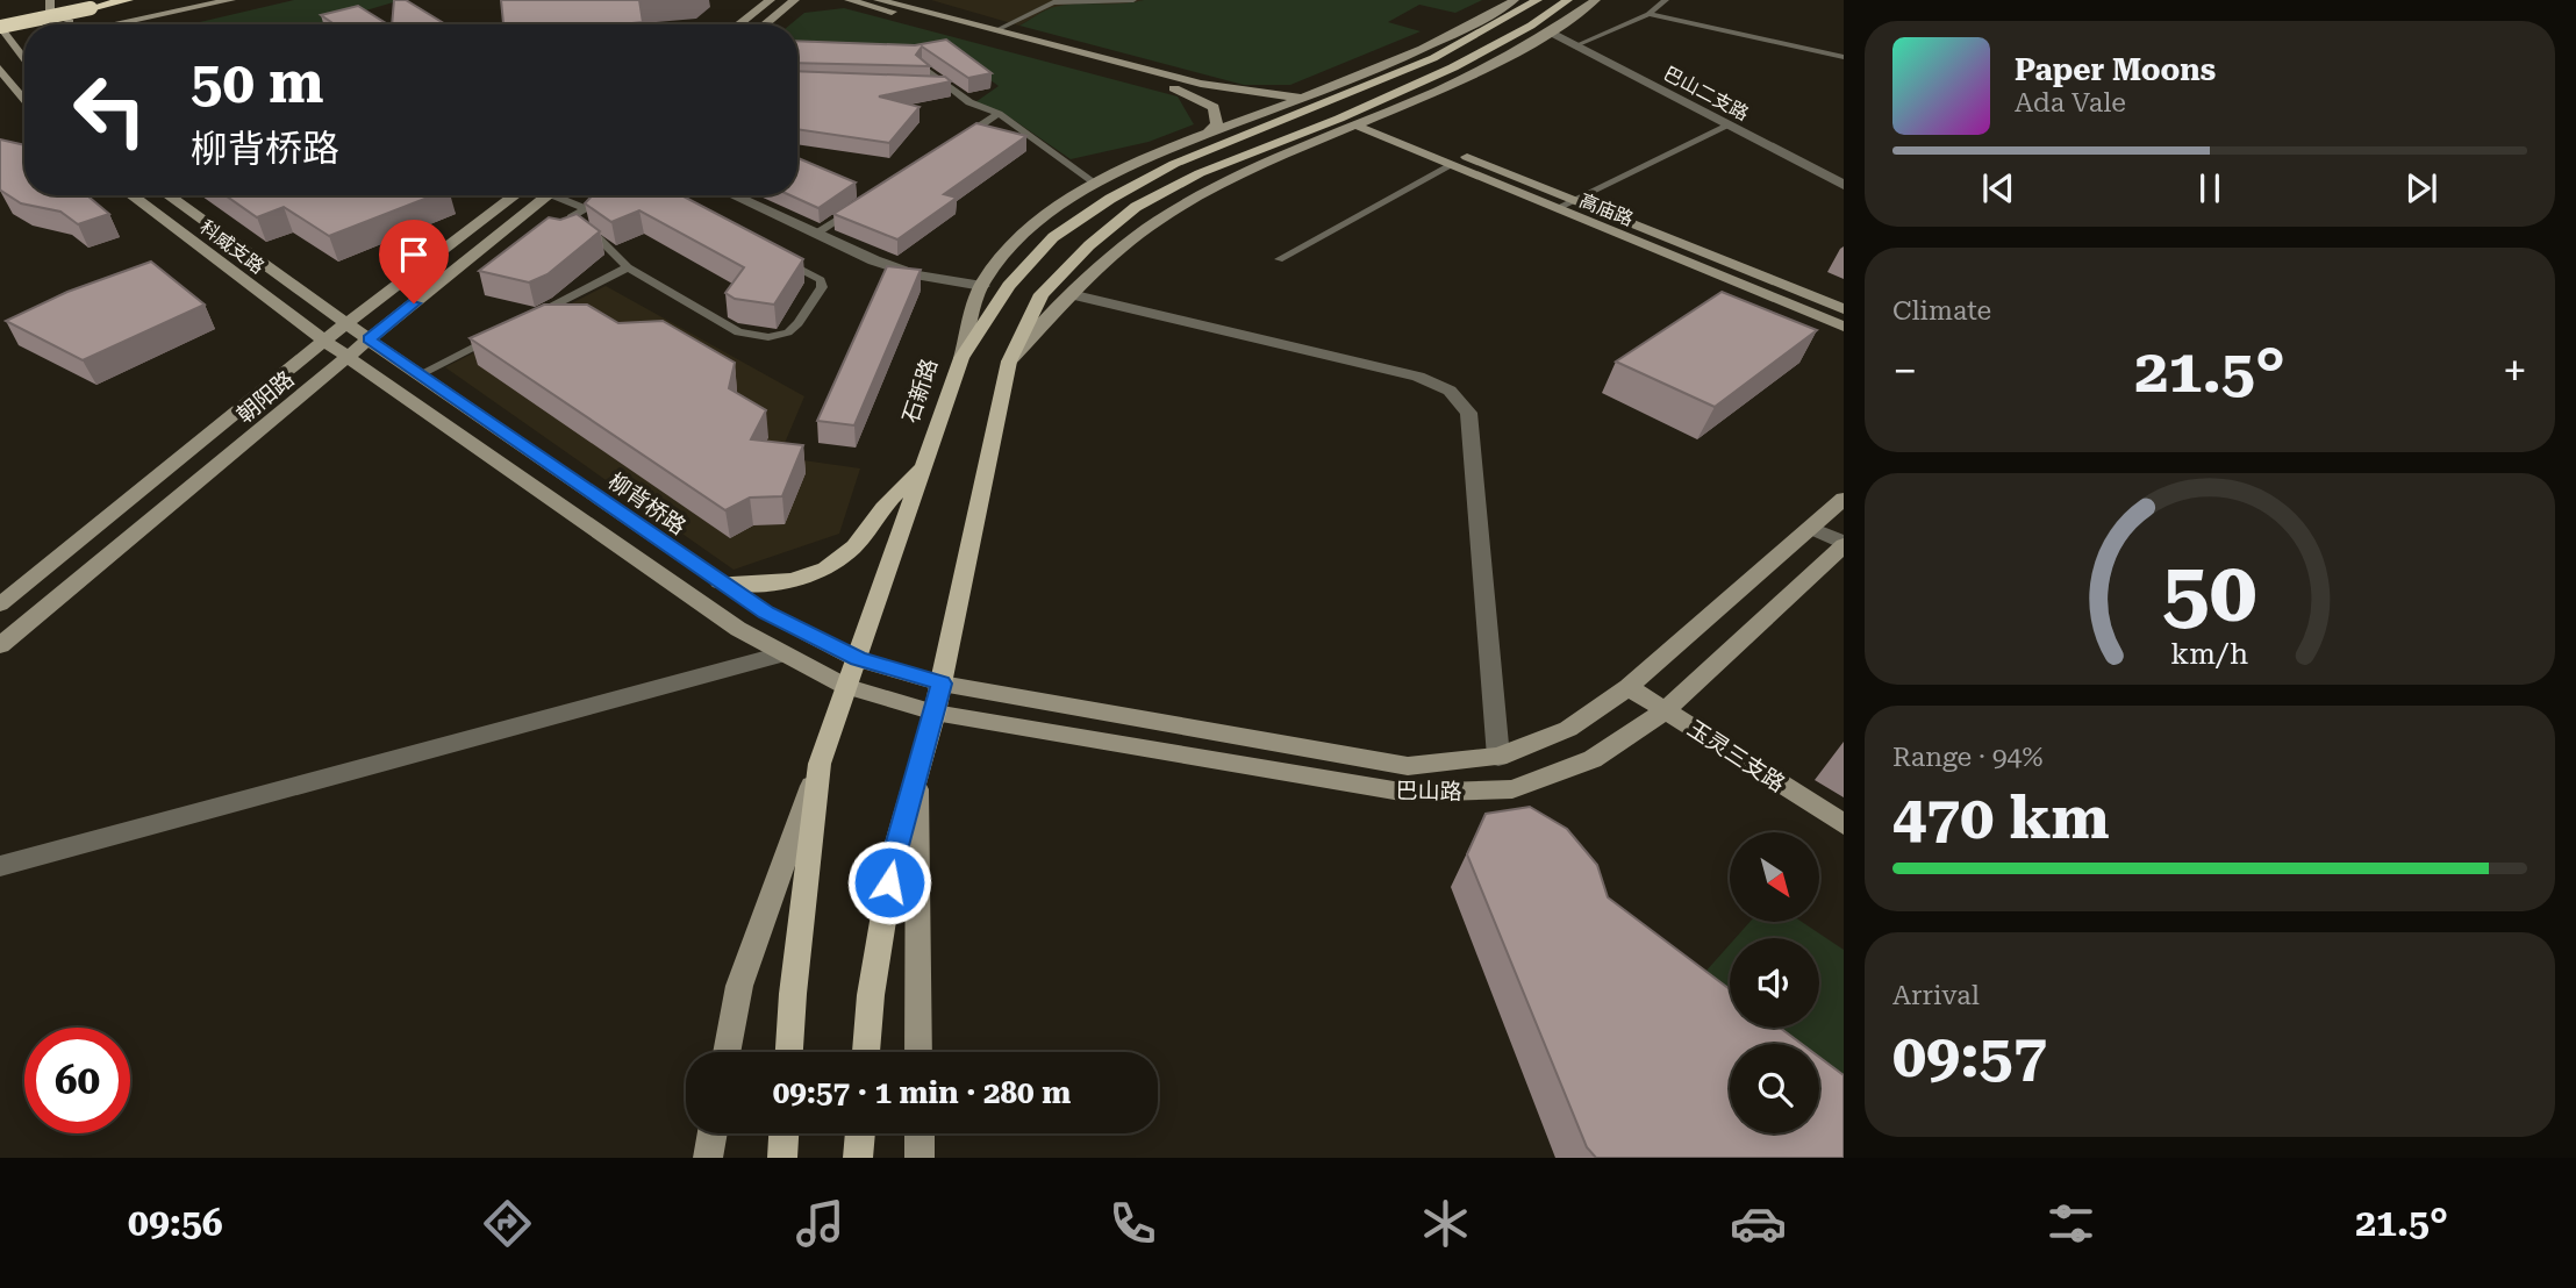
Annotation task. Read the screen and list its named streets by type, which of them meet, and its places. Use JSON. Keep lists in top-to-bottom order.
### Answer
{
  "streets": {
    "main road": ["石新路"],
    "street": [
      "巴山二支路",
      "高庙路",
      "科威支路",
      "朝阳路",
      "柳背桥路",
      "玉灵三支路",
      "巴山路"
    ]
  },
  "crossings": [
    ["科威支路", "朝阳路"],
    ["科威支路", "柳背桥路"],
    ["石新路", "柳背桥路"],
    ["朝阳路", "柳背桥路"],
    ["柳背桥路", "巴山路"],
    ["玉灵三支路", "巴山路"]
  ],
  "north": "bottom right",
  "page": {
    "turn": ["50 m", "柳背桥路"],
    "song": ["Paper Moons", "Ada Vale"],
    "tile": [
      "Climate",
      ["Range · 94%", "470 km"],
      ["Arrival", "09:57"]
    ],
    "heat": ["−", "21.5°", "+"],
    "limit": "60",
    "trip": "09:57 · 1 min · 280 m",
    "tabs": ["09:56", "21.5°"],
    "gauge": ["50", "km/h"]
  }
}
